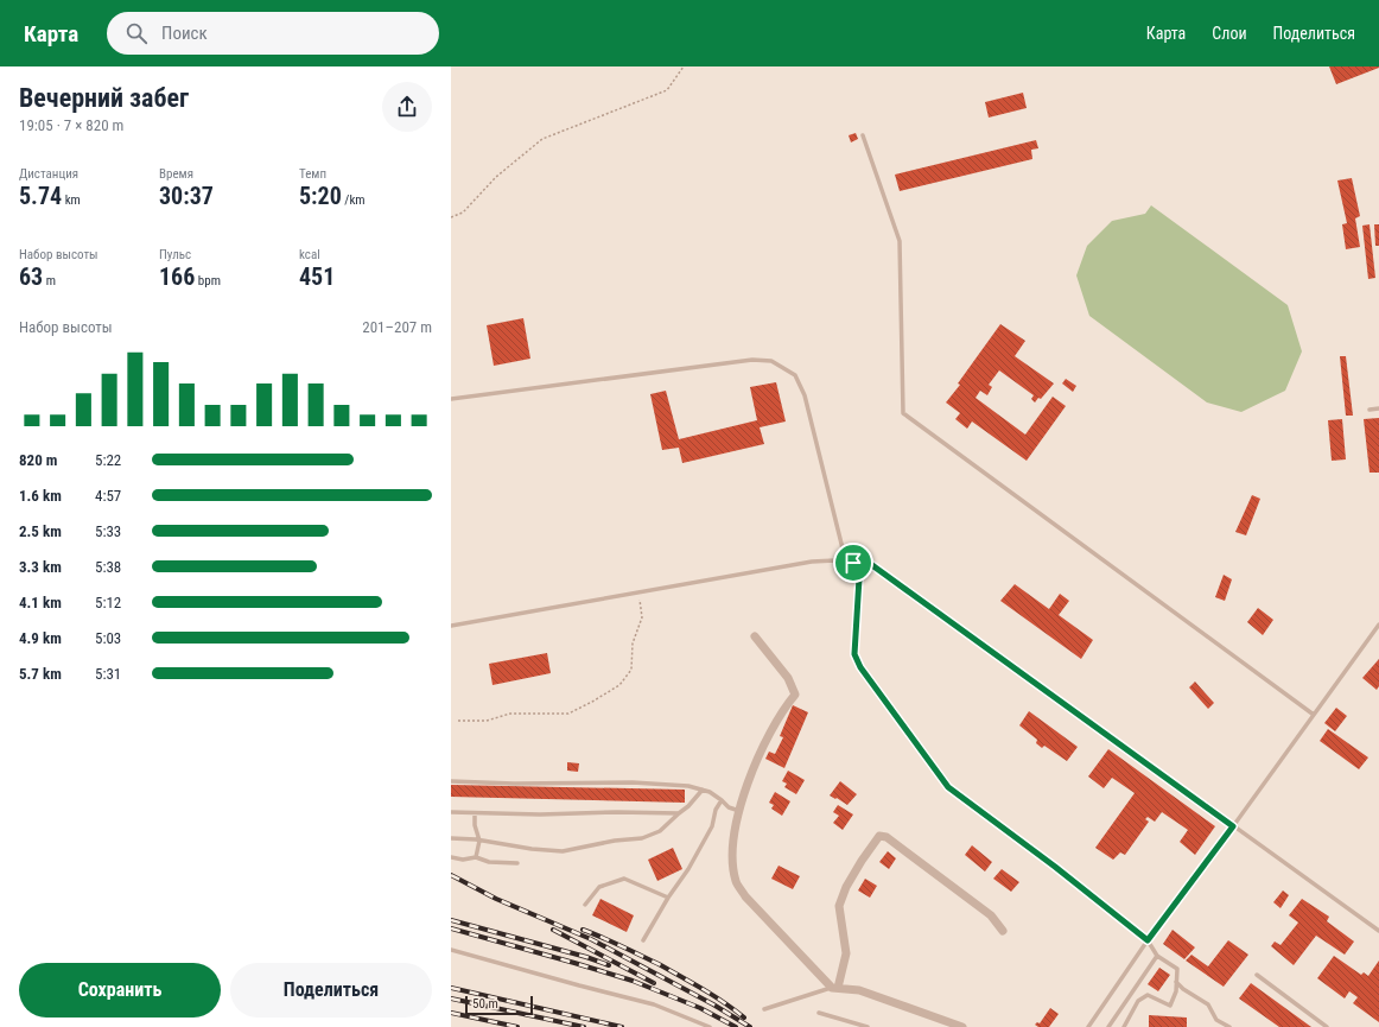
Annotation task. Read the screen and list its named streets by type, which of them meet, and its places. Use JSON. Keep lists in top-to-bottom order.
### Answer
{
  "scale_bar": "50 m",
  "page": {
    "header": "Карта",
    "search": "Поиск",
    "nav": ["Карта", "Слои", "Поделиться"],
    "heading": ["Вечерний забег", "19:05 · 7 × 820 m"],
    "stats": [
      ["Дистанция", "5.74 km"],
      ["Время", "30:37"],
      ["Темп", "5:20 /km"],
      ["Набор высоты", "63 m"],
      ["Пульс", "166 bpm"],
      ["kcal", "451"]
    ],
    "chart": ["Набор высоты", "201–207 m"],
    "list": [
      {
        "name": "820 m",
        "note": "5:22"
      },
      {
        "name": "1.6 km",
        "note": "4:57"
      },
      {
        "name": "2.5 km",
        "note": "5:33"
      },
      {
        "name": "3.3 km",
        "note": "5:38"
      },
      {
        "name": "4.1 km",
        "note": "5:12"
      },
      {
        "name": "4.9 km",
        "note": "5:03"
      },
      {
        "name": "5.7 km",
        "note": "5:31"
      }
    ],
    "buttons": ["Сохранить", "Поделиться"],
    "scale": "50 m"
  }
}
